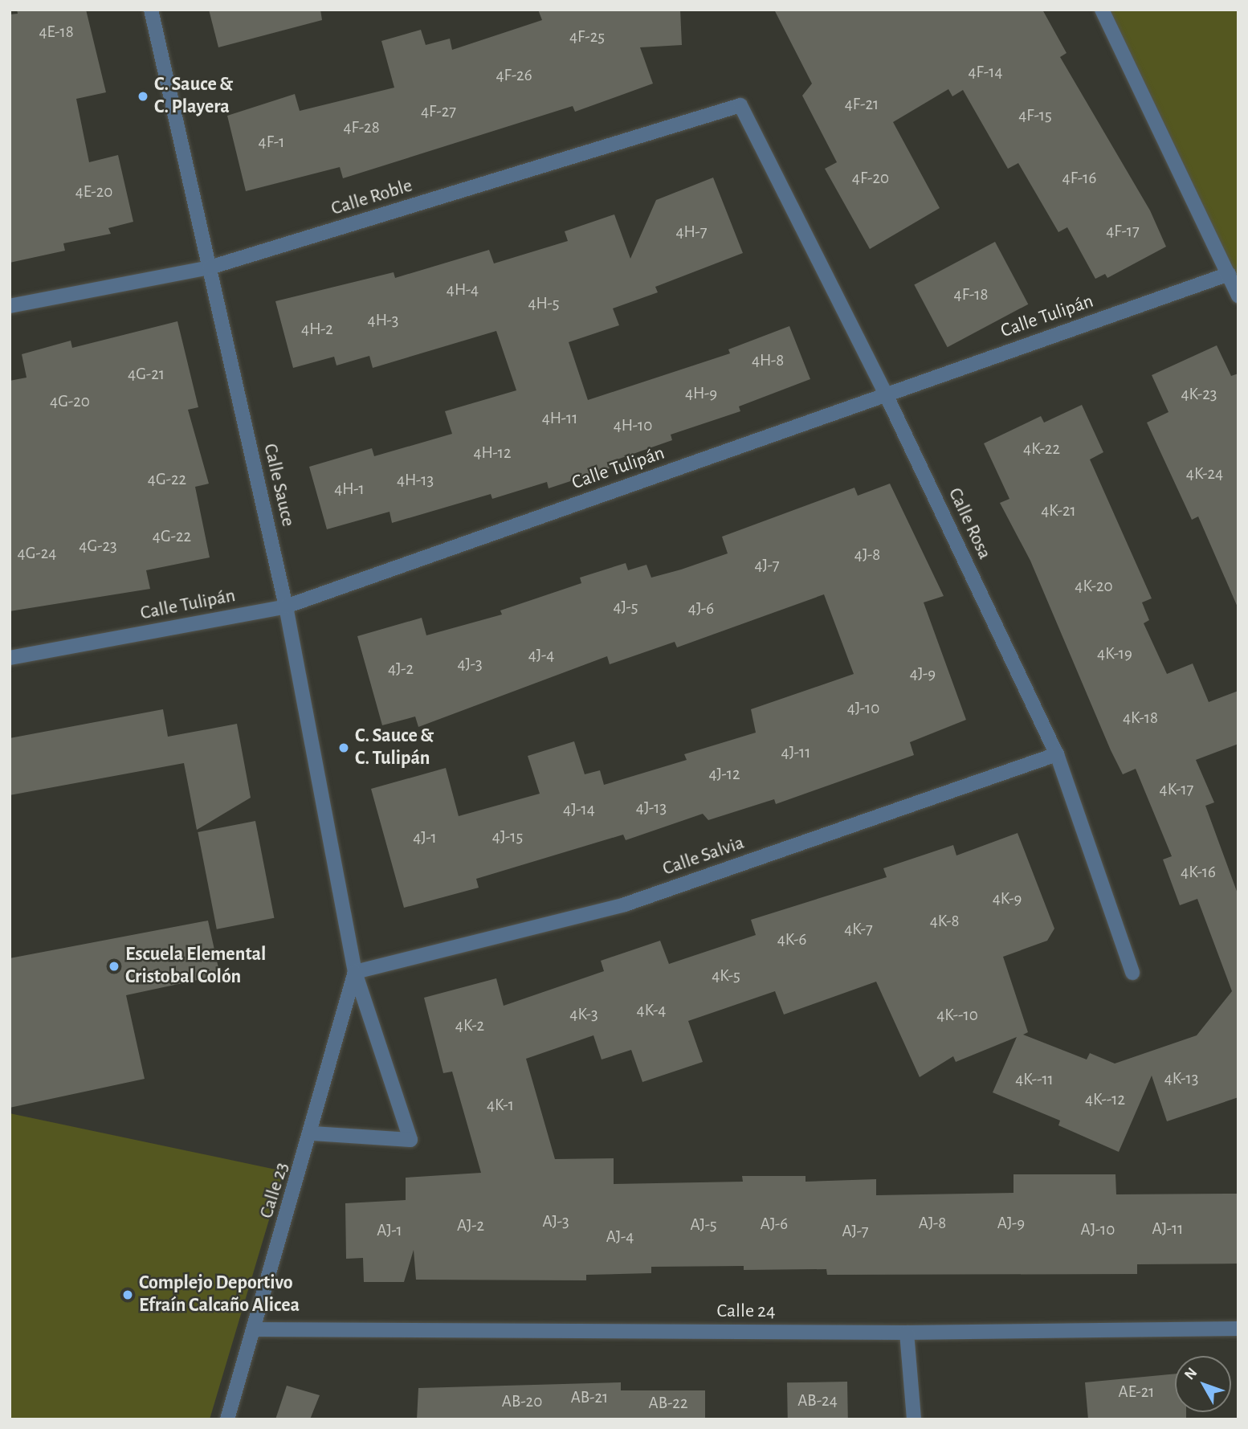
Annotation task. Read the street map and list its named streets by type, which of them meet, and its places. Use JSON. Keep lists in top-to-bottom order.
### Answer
{
  "streets": {
    "street": [
      "Calle Roble",
      "Calle Tulipán",
      "Calle Sauce",
      "Calle Rosa",
      "Calle Salvia",
      "Calle 23",
      "Calle 24"
    ]
  },
  "crossings": [
    ["Calle Roble", "Calle Sauce"],
    ["Calle Roble", "Calle Rosa"],
    ["Calle Tulipán", "Calle Sauce"],
    ["Calle Tulipán", "Calle Rosa"],
    ["Calle Sauce", "Calle Salvia"],
    ["Calle Sauce", "Calle 23"],
    ["Calle Rosa", "Calle Salvia"],
    ["Calle Salvia", "Calle 23"],
    ["Calle 23", "Calle 24"]
  ],
  "places": [
    "C. Sauce & C. Playera",
    "C. Sauce & C. Tulipán",
    "Escuela Elemental Cristobal Colón",
    "Complejo Deportivo Efraín Calcaño Alicea"
  ],
  "house_numbers": [
    "4E-18",
    "4F-25",
    "4F-14",
    "4F-26",
    "4F-21",
    "4F-27",
    "4F-15",
    "4F-28",
    "4F-1",
    "4F-20",
    "4F-16",
    "4E-20",
    "4F-17",
    "4H-7",
    "4H-4",
    "4F-18",
    "4H-5",
    "4H-3",
    "4H-2",
    "4H-8",
    "4G-21",
    "4H-9",
    "4K-23",
    "4G-20",
    "4H-11",
    "4H-10",
    "4K-22",
    "4H-12",
    "4K-24",
    "4G-22",
    "4H-13",
    "4H-1",
    "4K-21",
    "4G-22",
    "4G-23",
    "4G-24",
    "4J-8",
    "4J-7",
    "4K-20",
    "4J-5",
    "4J-6",
    "4K-19",
    "4J-4",
    "4J-3",
    "4J-2",
    "4J-9",
    "4J-10",
    "4K-18",
    "4J-11",
    "4J-12",
    "4K-17",
    "4J-13",
    "4J-14",
    "4J-15",
    "4J-1",
    "4K-16",
    "4K-9",
    "4K-8",
    "4K-7",
    "4K-6",
    "4K-5",
    "4K-4",
    "4K-3",
    "4K--10",
    "4K-2",
    "4K-13",
    "4K--11",
    "4K--12",
    "4K-1",
    "AJ-3",
    "AJ-8",
    "AJ-9",
    "AJ-6",
    "AJ-5",
    "AJ-2",
    "AJ-11",
    "AJ-10",
    "AJ-1",
    "AJ-7",
    "AJ-4",
    "AE-21",
    "AB-21",
    "AB-24",
    "AB-20",
    "AB-22"
  ],
  "north": "top left"
}
